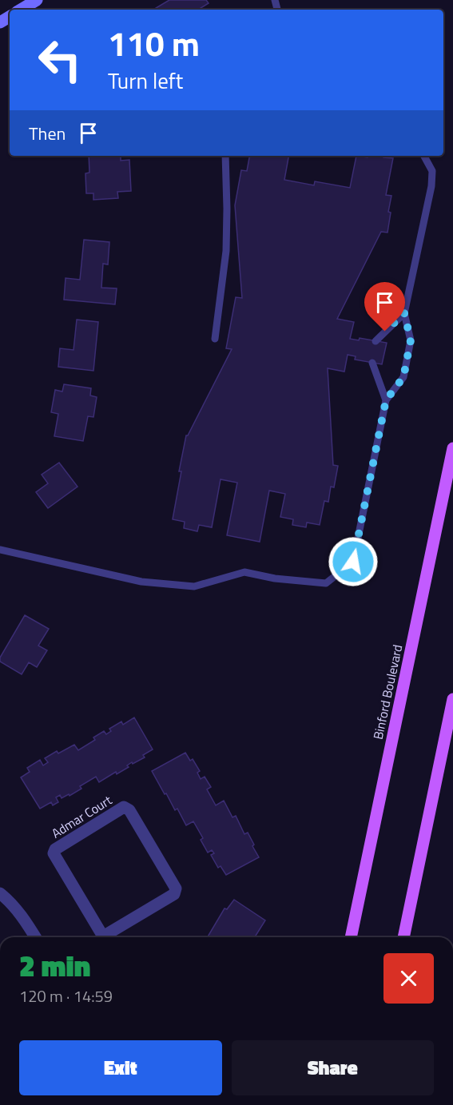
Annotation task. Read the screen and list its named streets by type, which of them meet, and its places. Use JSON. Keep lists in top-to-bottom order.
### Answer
{
  "streets": {
    "main road": ["Binford Boulevard"],
    "street": ["Admar Court"]
  },
  "page": {
    "turn": ["110 m", "Turn left"],
    "then": "Then",
    "heading": ["2 min", "120 m · 14:59"],
    "buttons": ["Exit", "Share"]
  }
}
